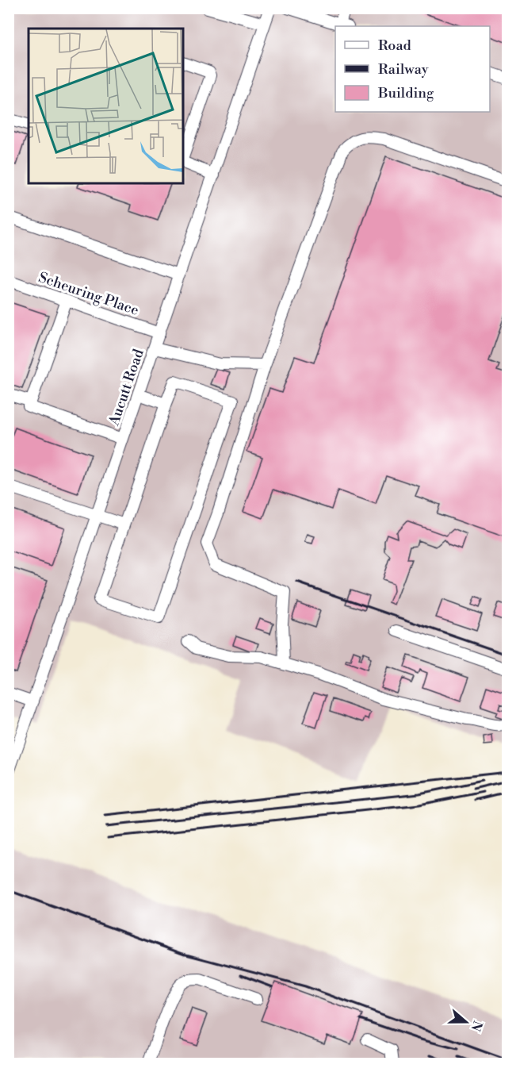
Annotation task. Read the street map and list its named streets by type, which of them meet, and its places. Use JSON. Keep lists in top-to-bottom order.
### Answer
{
  "streets": {
    "street": ["Scheuring Place", "Aucutt Road"]
  },
  "crossings": [
    ["Scheuring Place", "Aucutt Road"]
  ],
  "legend": ["Road", "Railway", "Building"],
  "north": "right"
}
